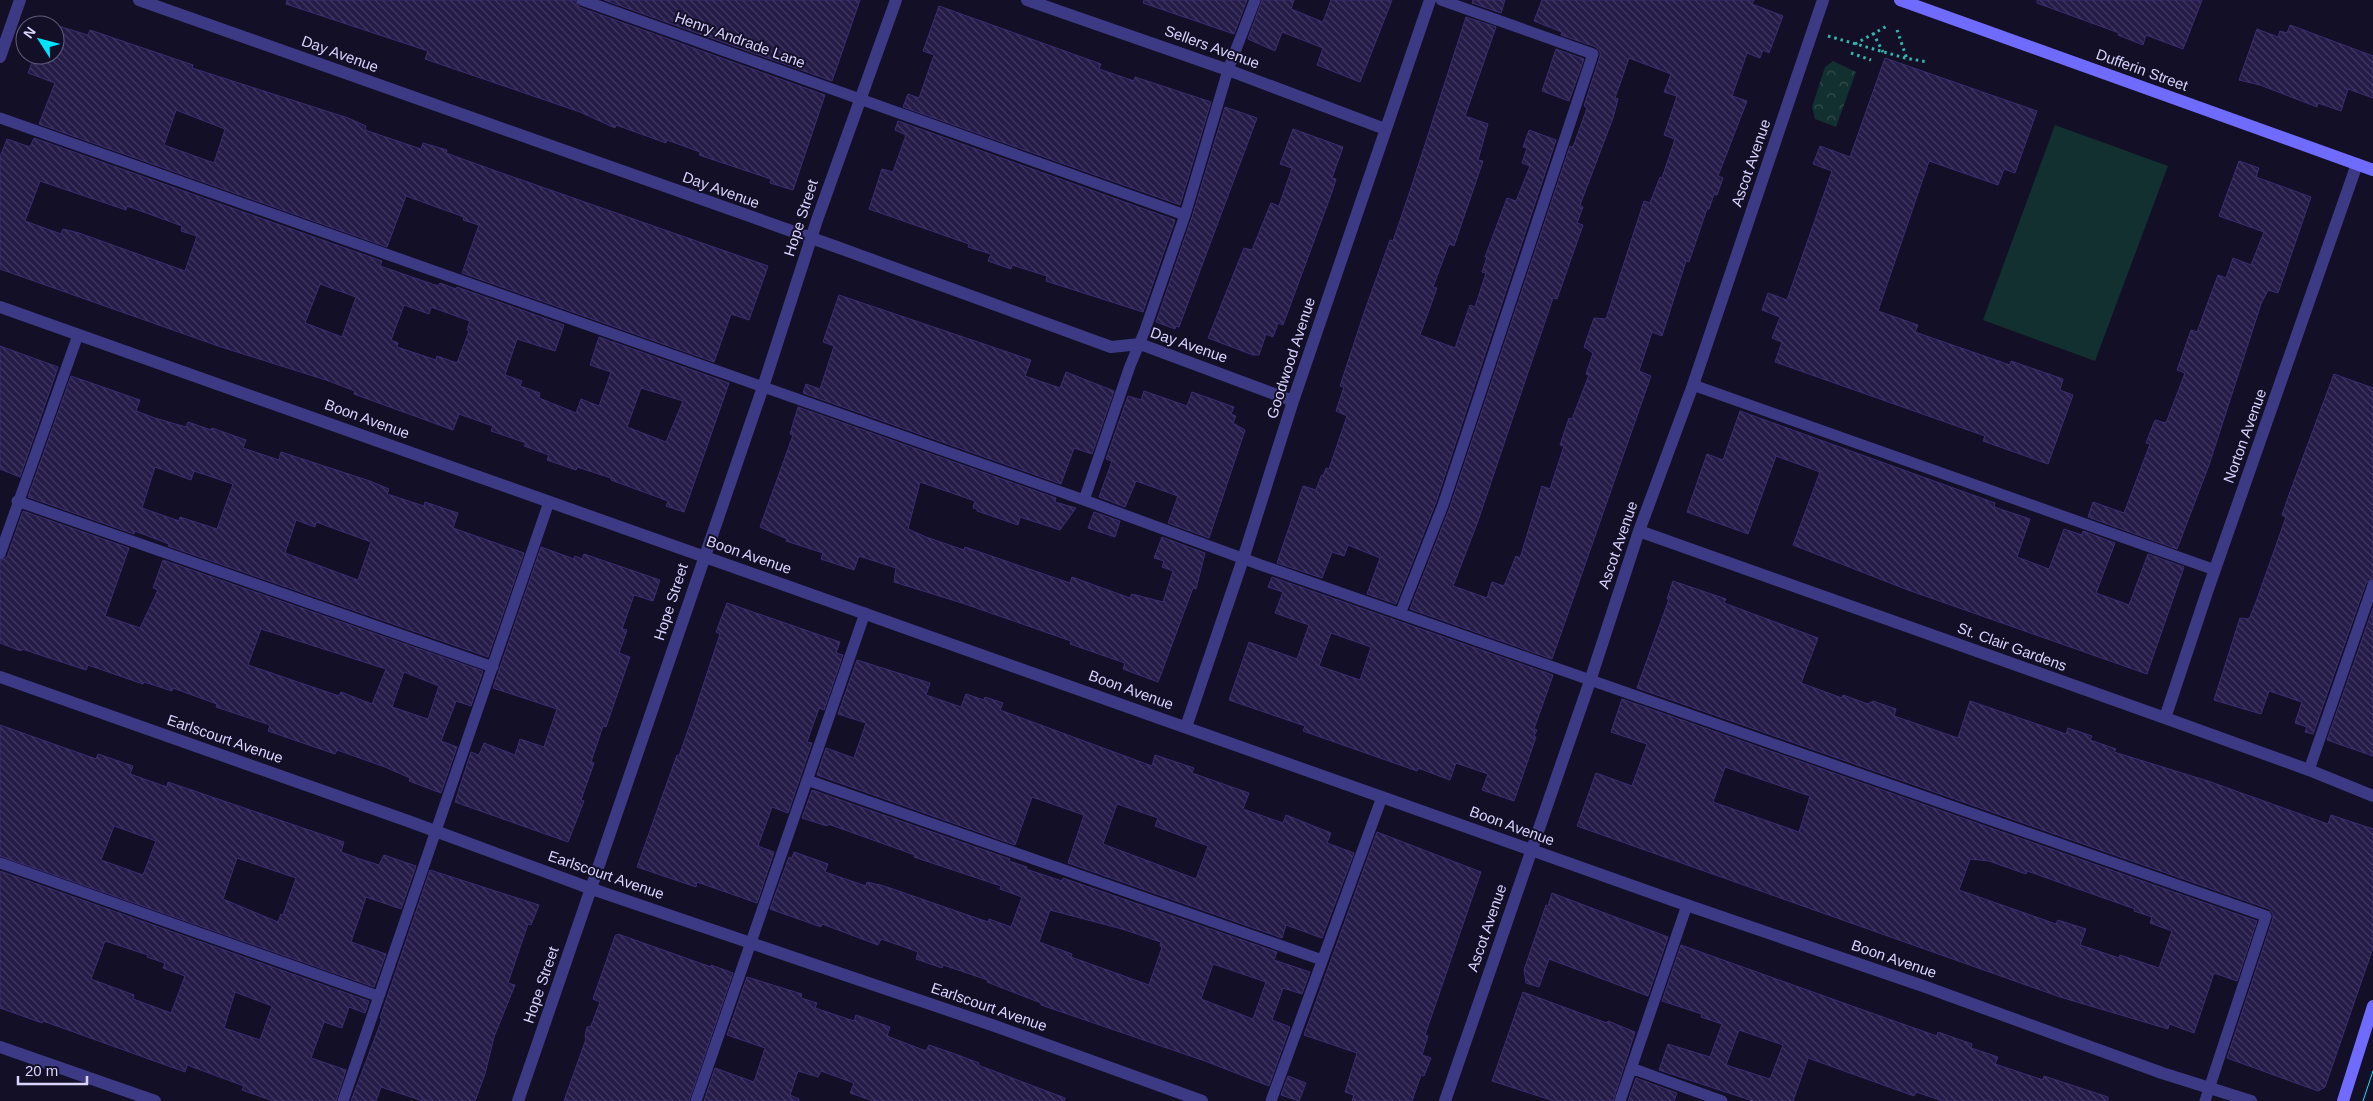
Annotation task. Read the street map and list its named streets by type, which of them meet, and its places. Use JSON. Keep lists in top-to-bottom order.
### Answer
{
  "streets": {
    "main road": ["Dufferin Street"],
    "street": [
      "Sellers Avenue",
      "Day Avenue",
      "Ascot Avenue",
      "Hope Street",
      "Goodwood Avenue",
      "Boon Avenue",
      "Norton Avenue",
      "St. Clair Gardens",
      "Earlscourt Avenue"
    ],
    "lane": ["Henry Andrade Lane"]
  },
  "crossings": [
    ["Henry Andrade Lane", "Hope Street"],
    ["Sellers Avenue", "Goodwood Avenue"],
    ["Day Avenue", "Hope Street"],
    ["Day Avenue", "Goodwood Avenue"],
    ["Dufferin Street", "Norton Avenue"],
    ["Ascot Avenue", "Boon Avenue"],
    ["Ascot Avenue", "St. Clair Gardens"],
    ["Hope Street", "Boon Avenue"],
    ["Hope Street", "Earlscourt Avenue"],
    ["Goodwood Avenue", "Boon Avenue"],
    ["Norton Avenue", "St. Clair Gardens"]
  ],
  "scale_bar": "20 m",
  "north": "top left"
}
